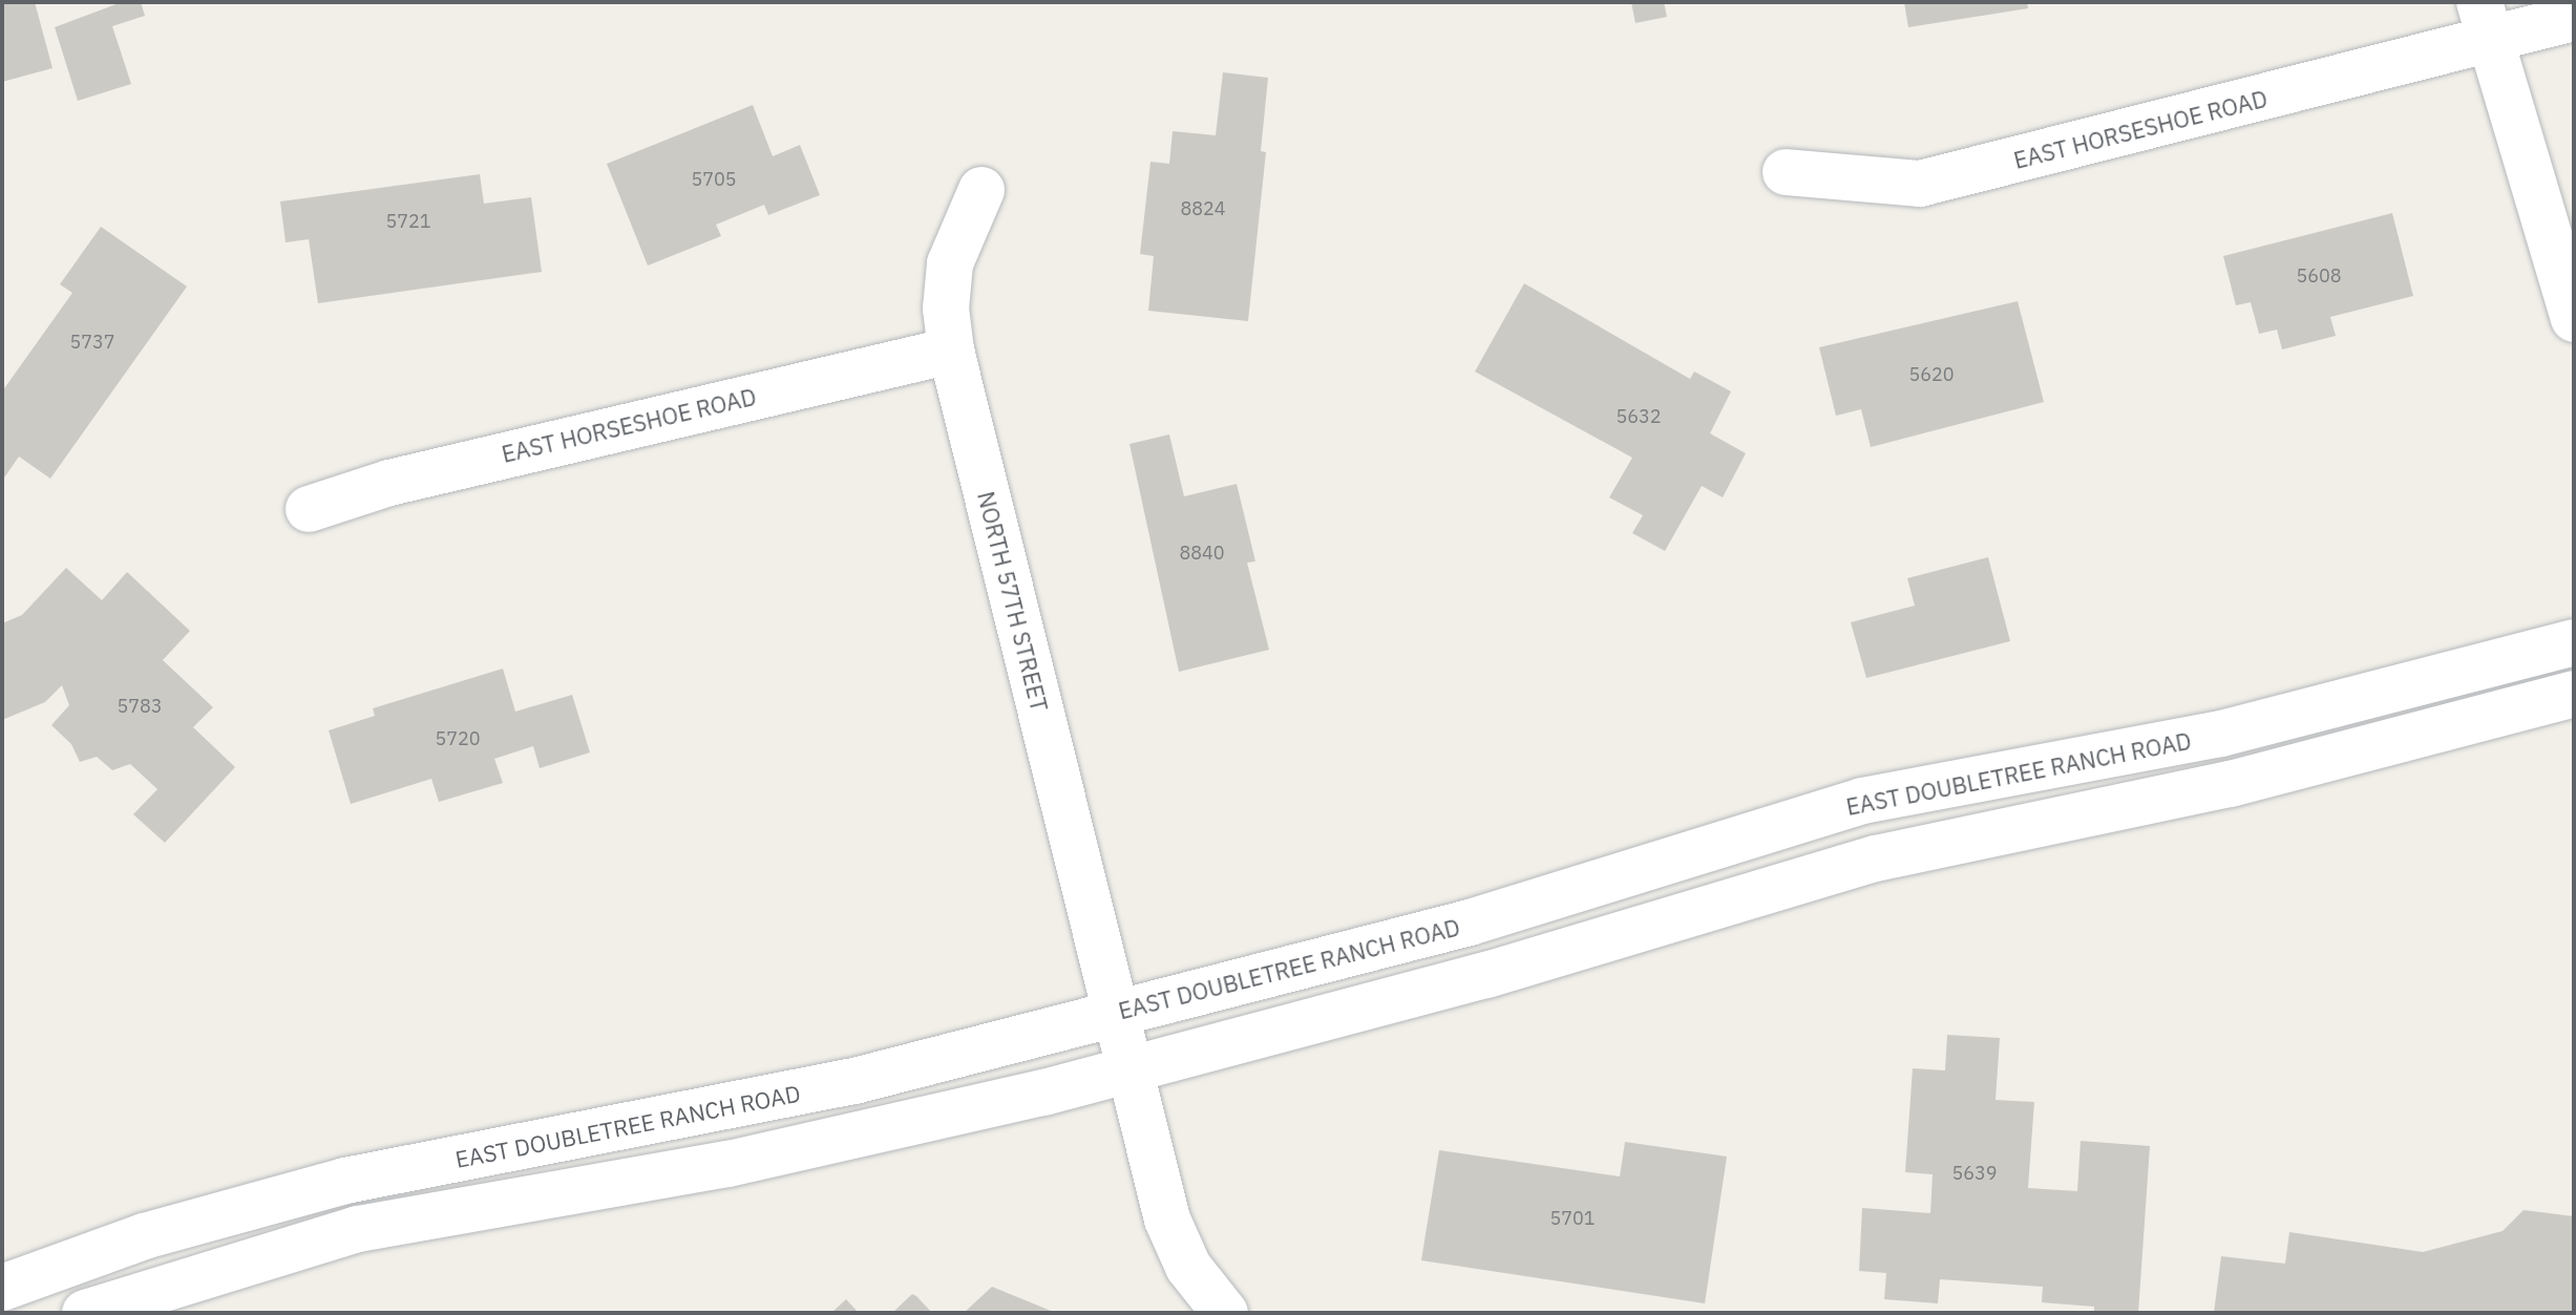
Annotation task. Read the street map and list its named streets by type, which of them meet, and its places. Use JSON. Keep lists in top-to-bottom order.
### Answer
{
  "streets": {
    "main road": ["EAST HORSESHOE ROAD", "NORTH 57TH STREET", "EAST DOUBLETREE RANCH ROAD"]
  },
  "crossings": [
    ["EAST HORSESHOE ROAD", "NORTH 57TH STREET"],
    ["NORTH 57TH STREET", "EAST DOUBLETREE RANCH ROAD"]
  ],
  "house_numbers": [
    "5705",
    "8824",
    "5721",
    "5608",
    "5737",
    "5620",
    "5632",
    "8840",
    "5783",
    "5720",
    "5639",
    "5701"
  ]
}
